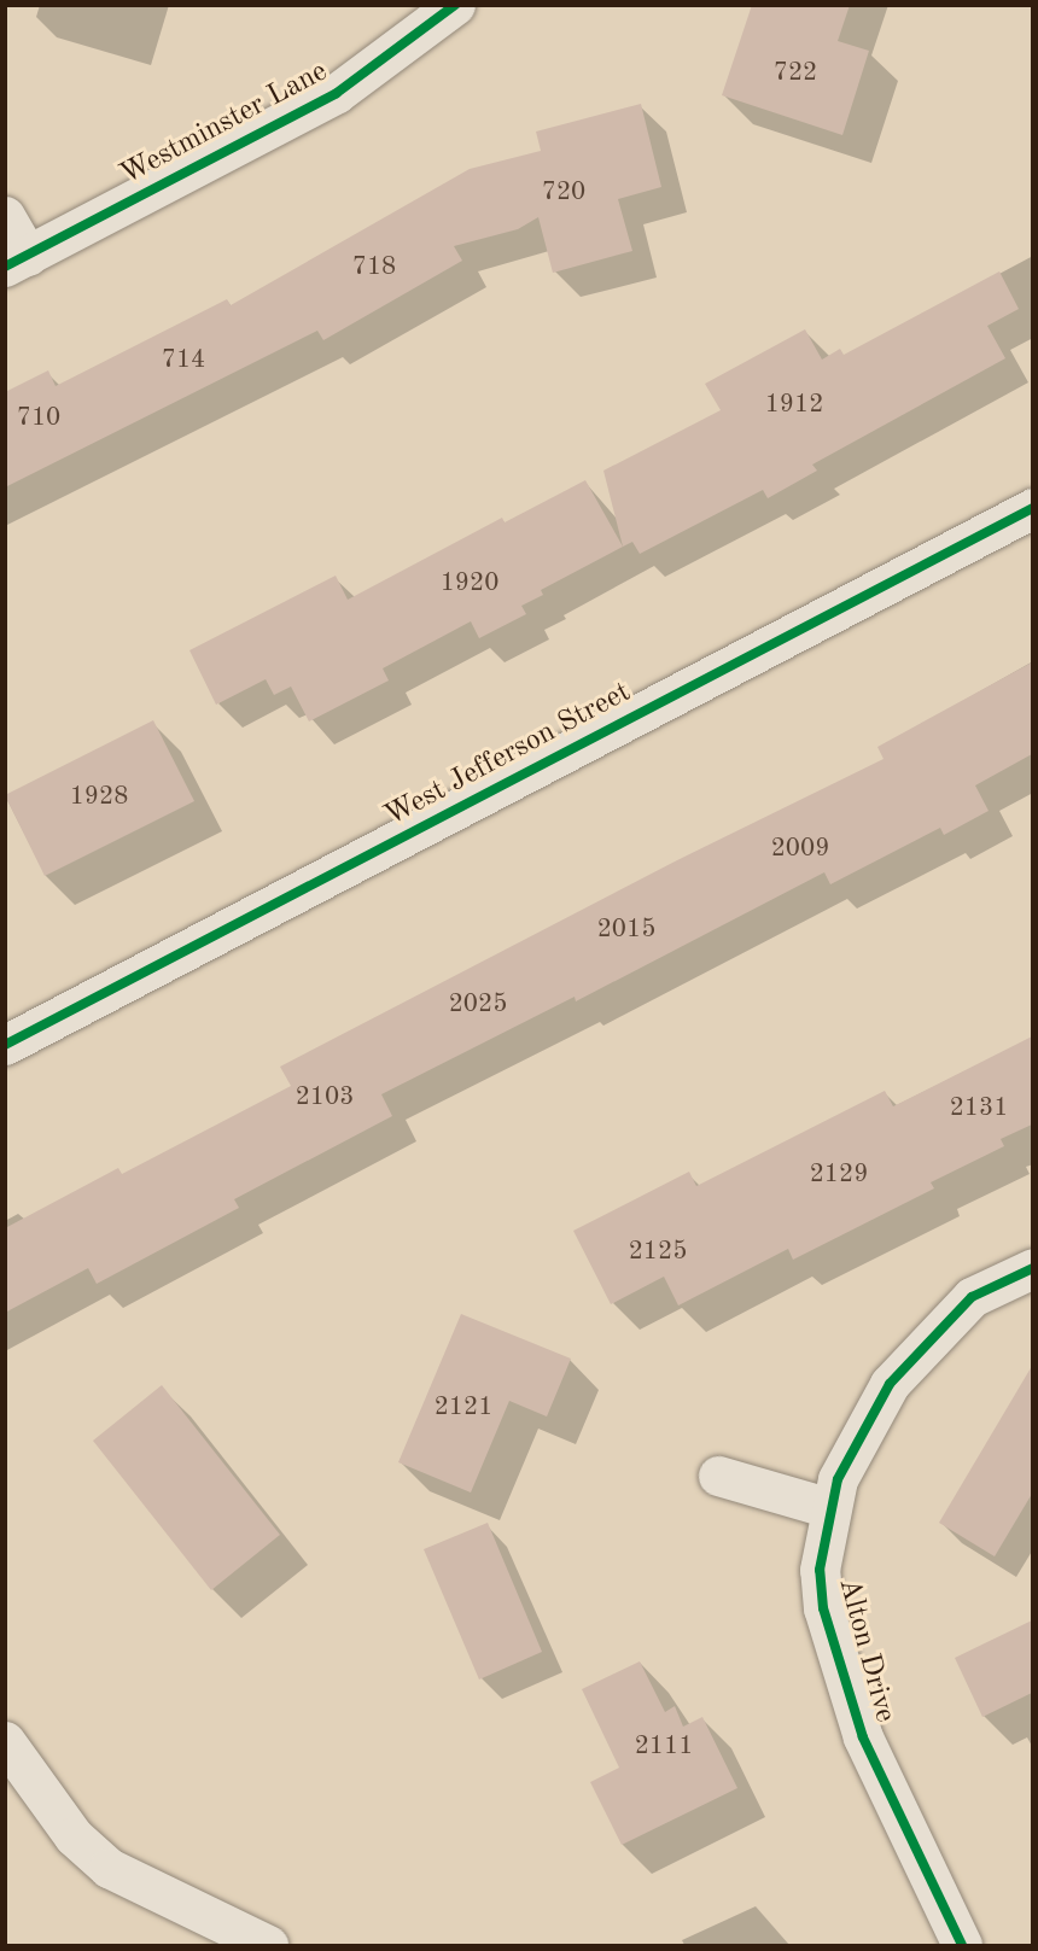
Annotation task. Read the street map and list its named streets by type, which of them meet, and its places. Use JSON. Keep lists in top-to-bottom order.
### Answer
{
  "streets": {
    "street": ["Westminster Lane", "West Jefferson Street", "Alton Drive"]
  },
  "house_numbers": [
    "722",
    "720",
    "718",
    "714",
    "1912",
    "710",
    "1920",
    "1928",
    "2009",
    "2015",
    "2025",
    "2103",
    "2131",
    "2129",
    "2125",
    "2121",
    "2111"
  ]
}
